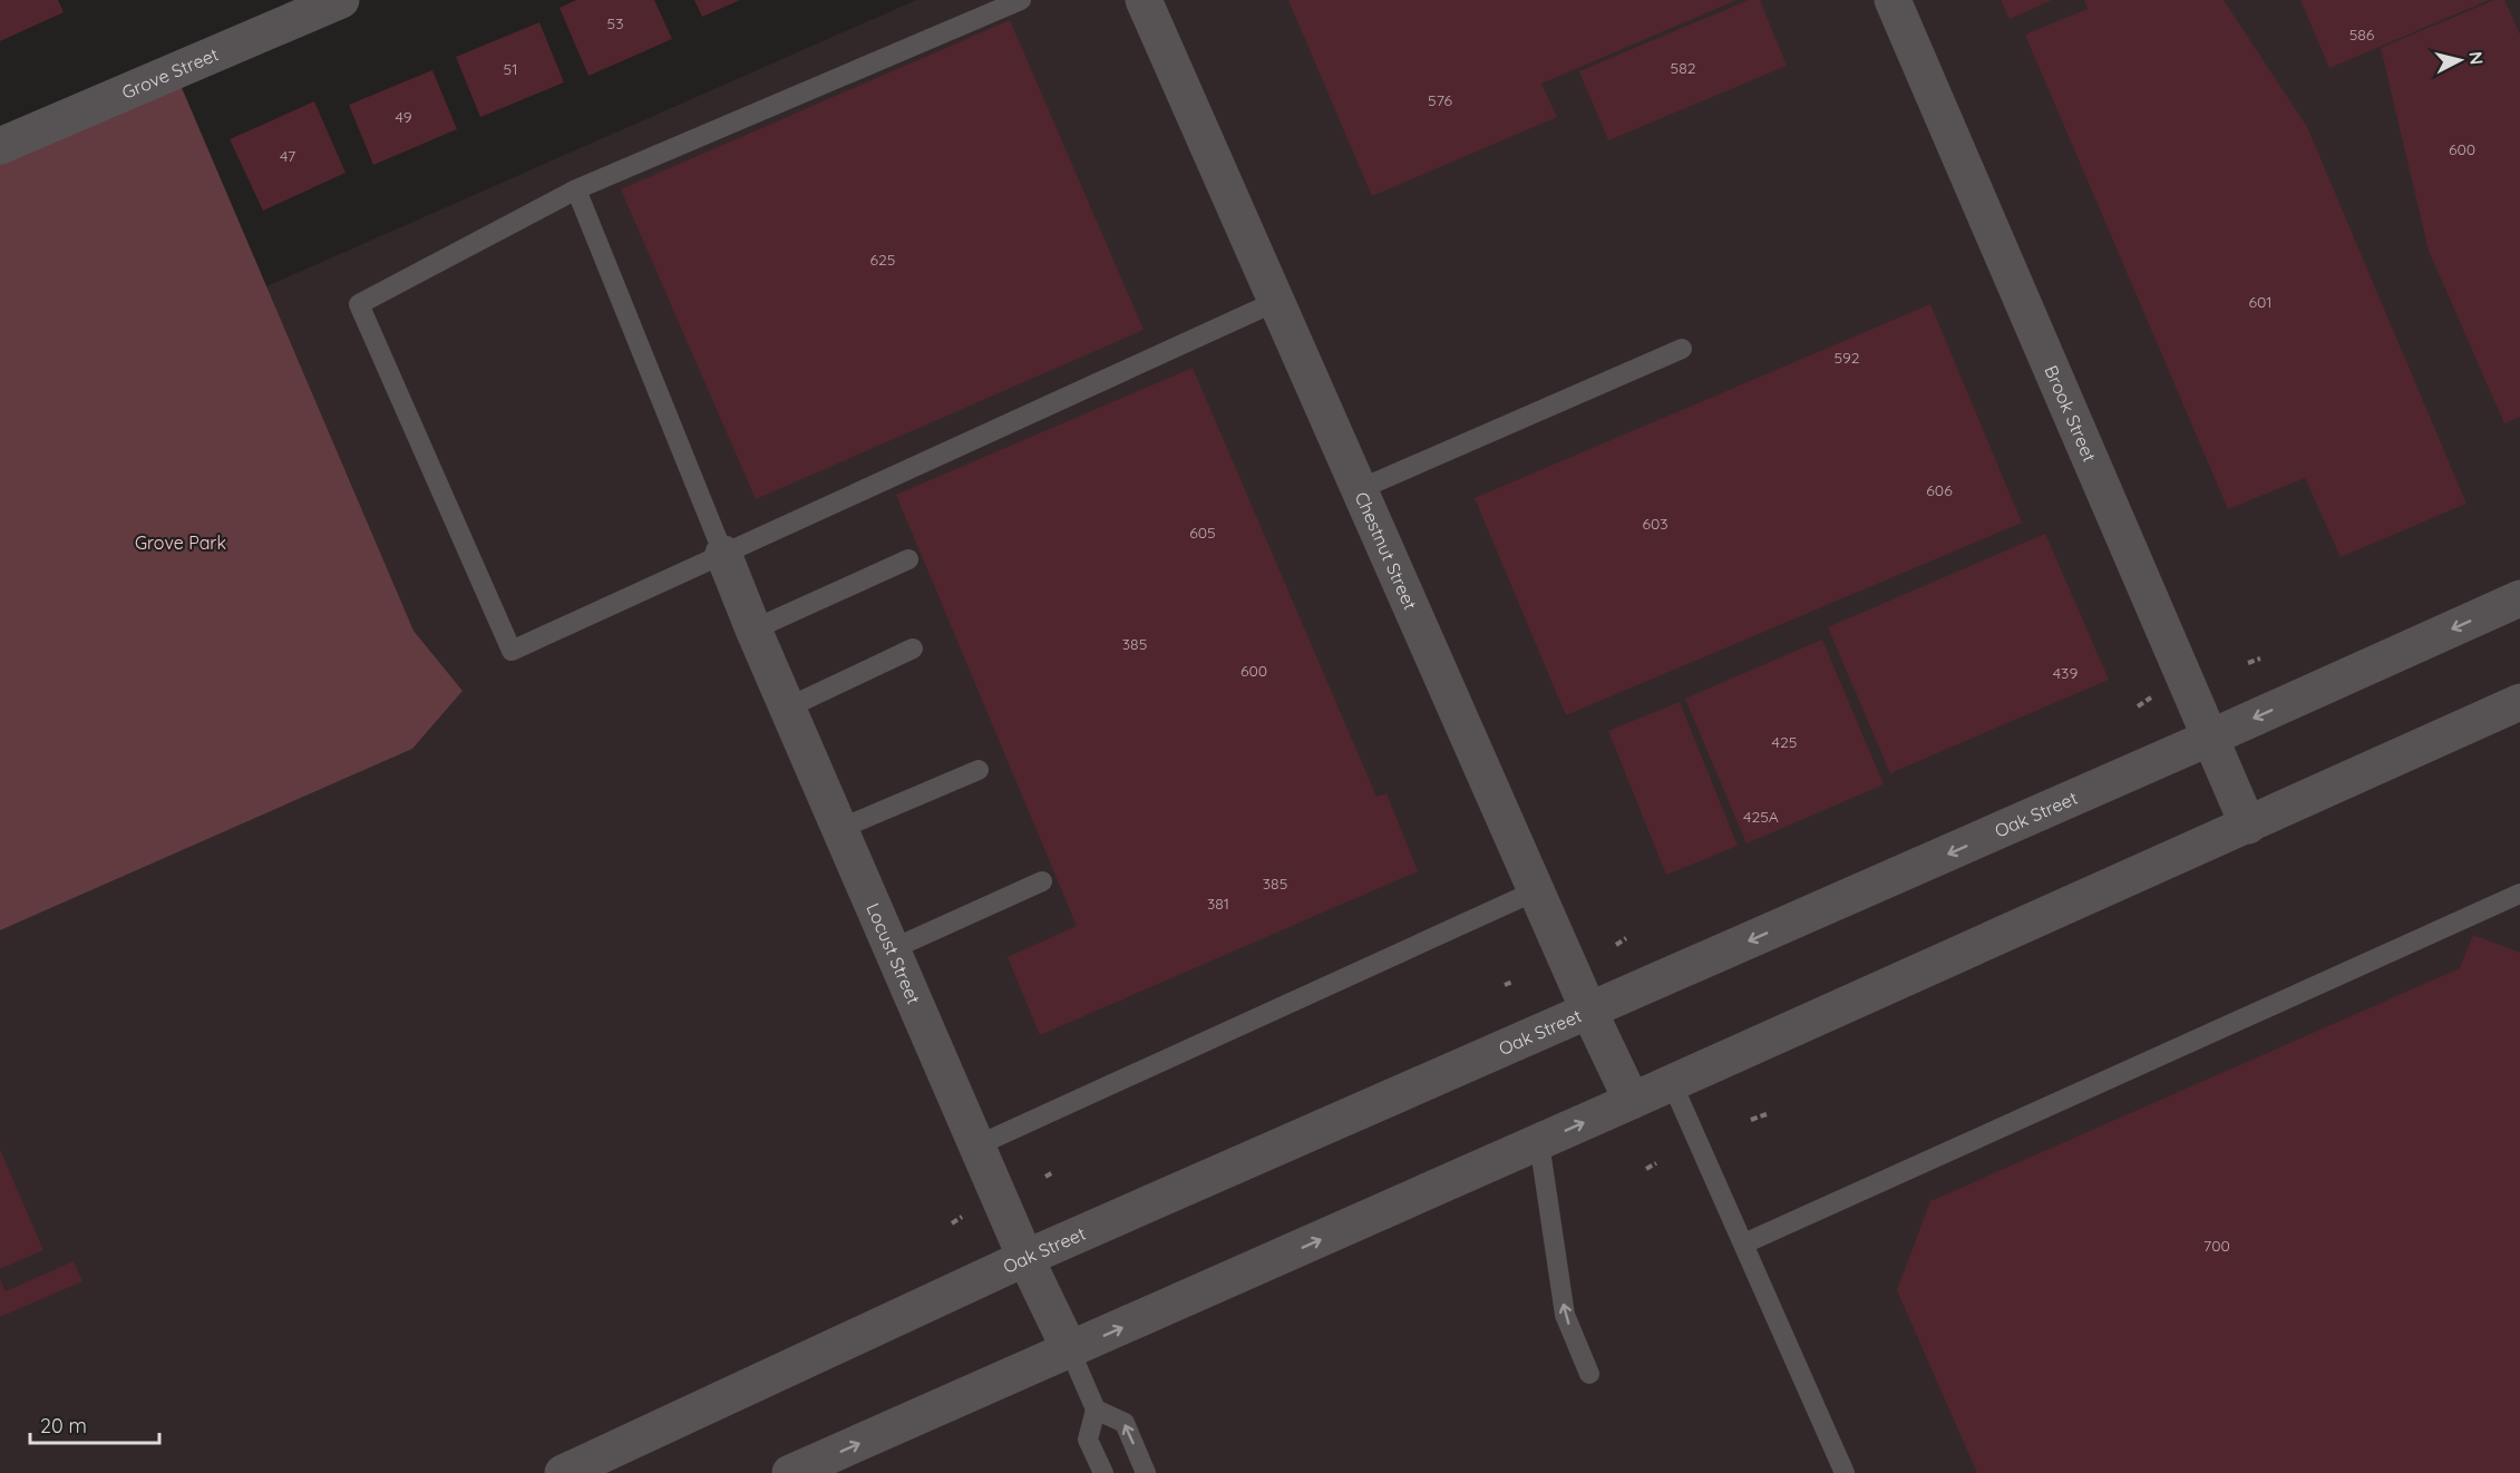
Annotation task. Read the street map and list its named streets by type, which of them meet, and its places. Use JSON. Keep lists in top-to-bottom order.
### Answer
{
  "streets": {
    "street": [
      "Grove Street",
      "Brook Street",
      "Chestnut Street",
      "Oak Street",
      "Locust Street"
    ]
  },
  "crossings": [
    ["Brook Street", "Oak Street"],
    ["Chestnut Street", "Oak Street"],
    ["Oak Street", "Locust Street"]
  ],
  "parks": ["Grove Park"],
  "house_numbers": [
    "53",
    "586",
    "582",
    "51",
    "576",
    "49",
    "600",
    "47",
    "625",
    "601",
    "592",
    "606",
    "603",
    "605",
    "385",
    "600",
    "439",
    "425",
    "425A",
    "385",
    "381",
    "700"
  ],
  "scale_bar": "20 m",
  "north": "right"
}
